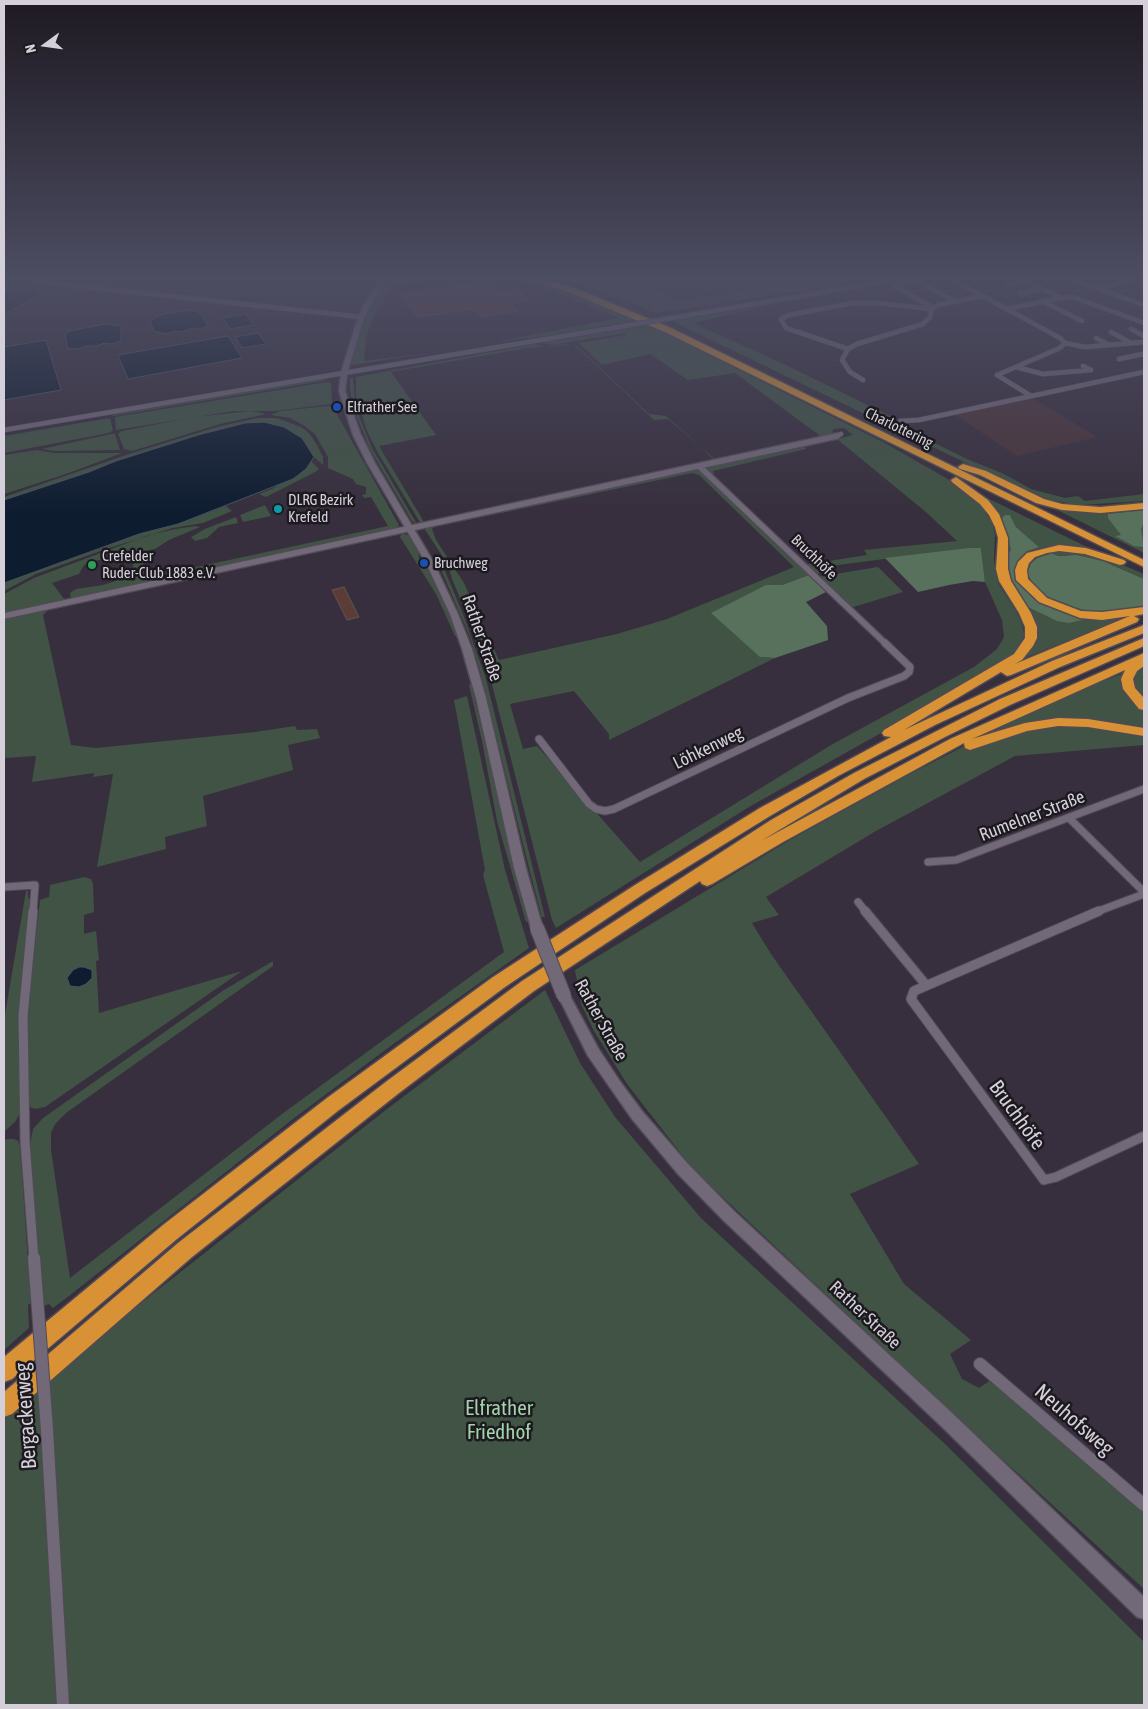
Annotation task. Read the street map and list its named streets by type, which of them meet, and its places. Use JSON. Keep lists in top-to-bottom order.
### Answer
{
  "streets": {
    "highway": ["Charlottering"],
    "main road": ["Rather Straße"],
    "street": [
      "Bruchhöfe",
      "Löhkenweg",
      "Rumelner Straße",
      "Bergackerweg",
      "Neuhofsweg"
    ]
  },
  "crossings": [
    ["Bruchhöfe", "Löhkenweg"],
    ["Bruchhöfe", "Rumelner Straße"]
  ],
  "parks": ["Elfrather Friedhof"],
  "places": [
    "Elfrather See",
    "DLRG Bezirk Krefeld",
    "Bruchweg",
    "Crefelder Ruder-Club 1883 e.V."
  ],
  "north": "left"
}
